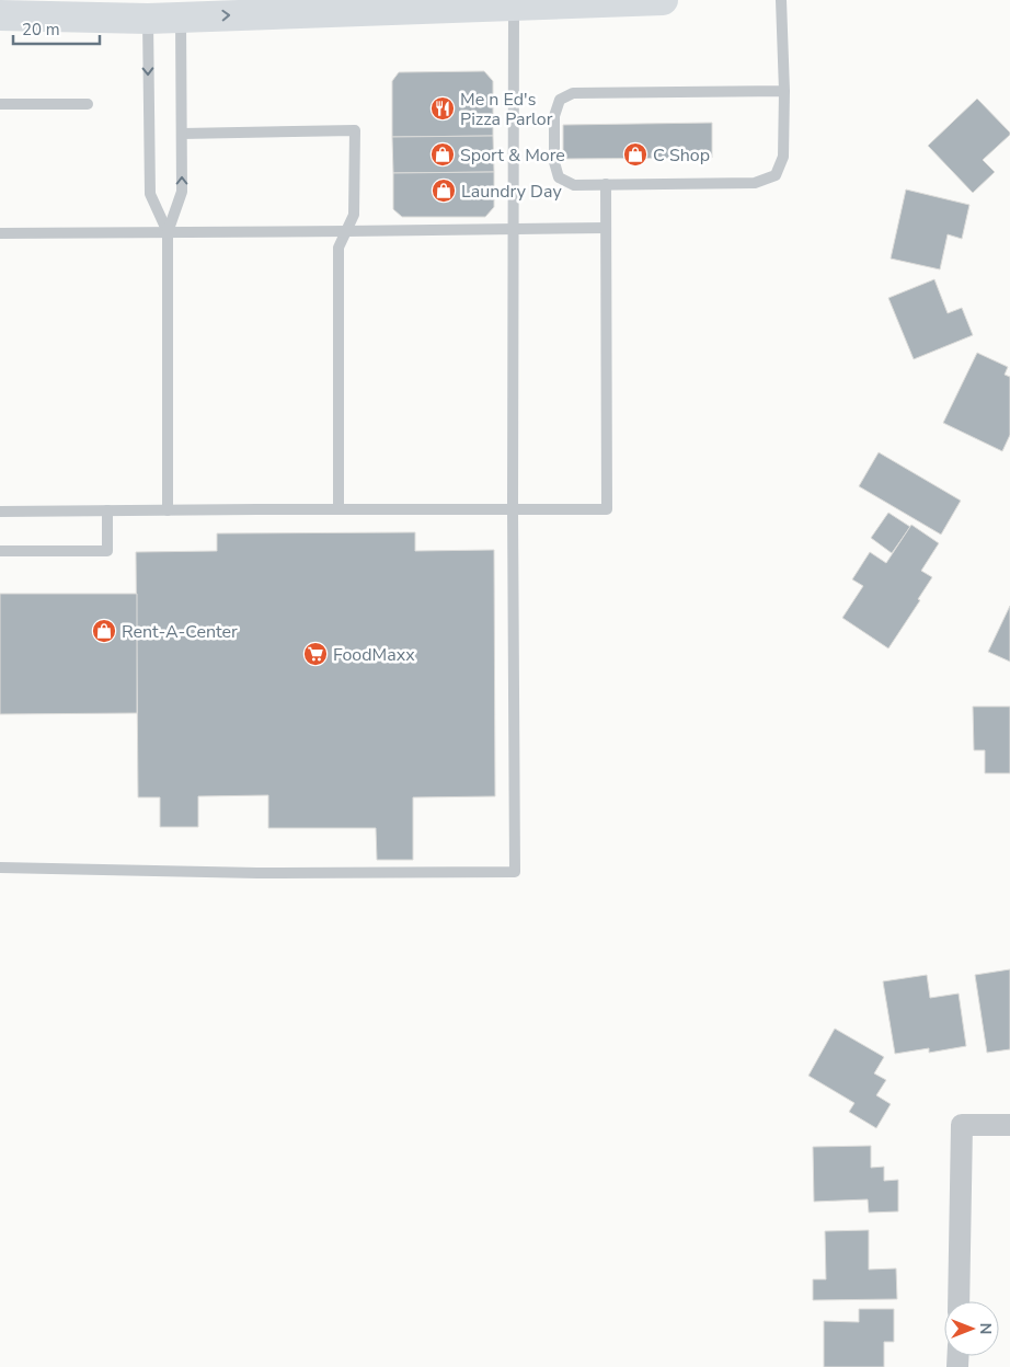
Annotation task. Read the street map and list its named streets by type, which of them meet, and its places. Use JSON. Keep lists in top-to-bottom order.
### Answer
{
  "places": {
    "restaurant": ["Me n Ed's Pizza Parlor"],
    "shop": [
      "Sport & More",
      "C Shop",
      "Laundry Day",
      "Rent-A-Center"
    ],
    "supermarket": ["FoodMaxx"]
  },
  "scale_bar": "20 m",
  "north": "right"
}
